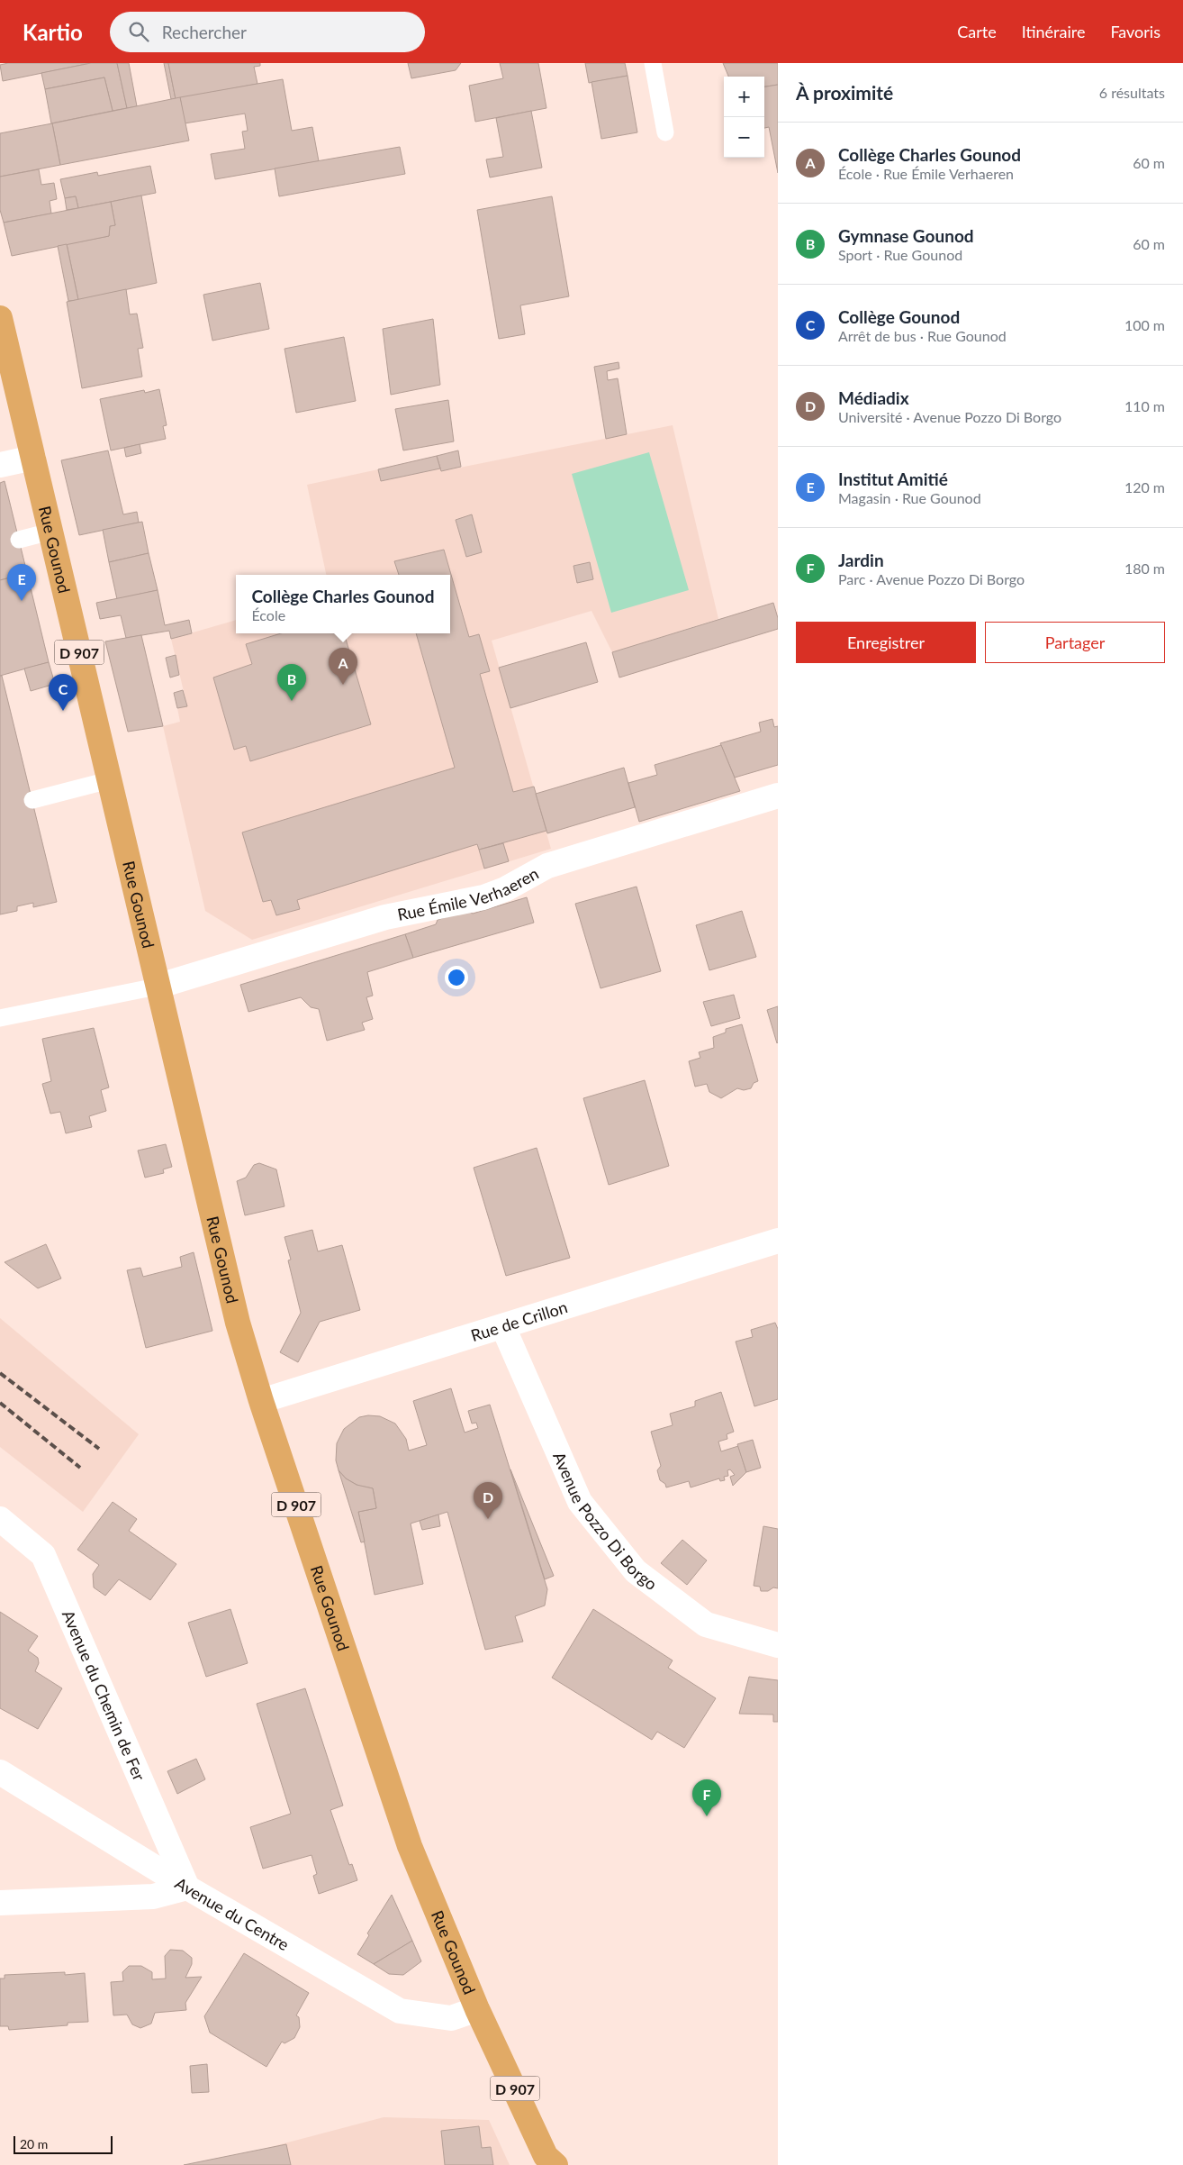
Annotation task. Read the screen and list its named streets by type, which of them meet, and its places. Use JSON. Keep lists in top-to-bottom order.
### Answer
{
  "streets": {
    "main road": ["Rue Gounod", "D 907"],
    "street": [
      "Rue Émile Verhaeren",
      "Rue de Crillon",
      "Avenue Pozzo Di Borgo",
      "Avenue du Chemin de Fer",
      "Avenue du Centre"
    ]
  },
  "crossings": [
    ["Rue Gounod", "Rue Émile Verhaeren"],
    ["Rue Gounod", "Rue de Crillon"],
    ["Rue Gounod", "Avenue du Centre"],
    ["Rue de Crillon", "Avenue Pozzo Di Borgo"],
    ["Avenue du Chemin de Fer", "Avenue du Centre"]
  ],
  "scale_bar": "20 m",
  "page": {
    "header": "Kartio",
    "search": "Rechercher",
    "nav": ["Carte", "Itinéraire", "Favoris"],
    "heading": ["À proximité", "6 résultats"],
    "map_buttons": ["+", "−"],
    "list": [
      {
        "mark": "A",
        "name": "Collège Charles Gounod",
        "note": "École · Rue Émile Verhaeren",
        "value": "60 m"
      },
      {
        "mark": "B",
        "name": "Gymnase Gounod",
        "note": "Sport · Rue Gounod",
        "value": "60 m"
      },
      {
        "mark": "C",
        "name": "Collège Gounod",
        "note": "Arrêt de bus · Rue Gounod",
        "value": "100 m"
      },
      {
        "mark": "D",
        "name": "Médiadix",
        "note": "Université · Avenue Pozzo Di Borgo",
        "value": "110 m"
      },
      {
        "mark": "E",
        "name": "Institut Amitié",
        "note": "Magasin · Rue Gounod",
        "value": "120 m"
      },
      {
        "mark": "F",
        "name": "Jardin",
        "note": "Parc · Avenue Pozzo Di Borgo",
        "value": "180 m"
      }
    ],
    "pins": [
      "E",
      "A",
      "B",
      "C",
      "D",
      "F"
    ],
    "popup": ["Collège Charles Gounod", "École"],
    "buttons": ["Enregistrer", "Partager"],
    "scale": "20 m"
  }
}
